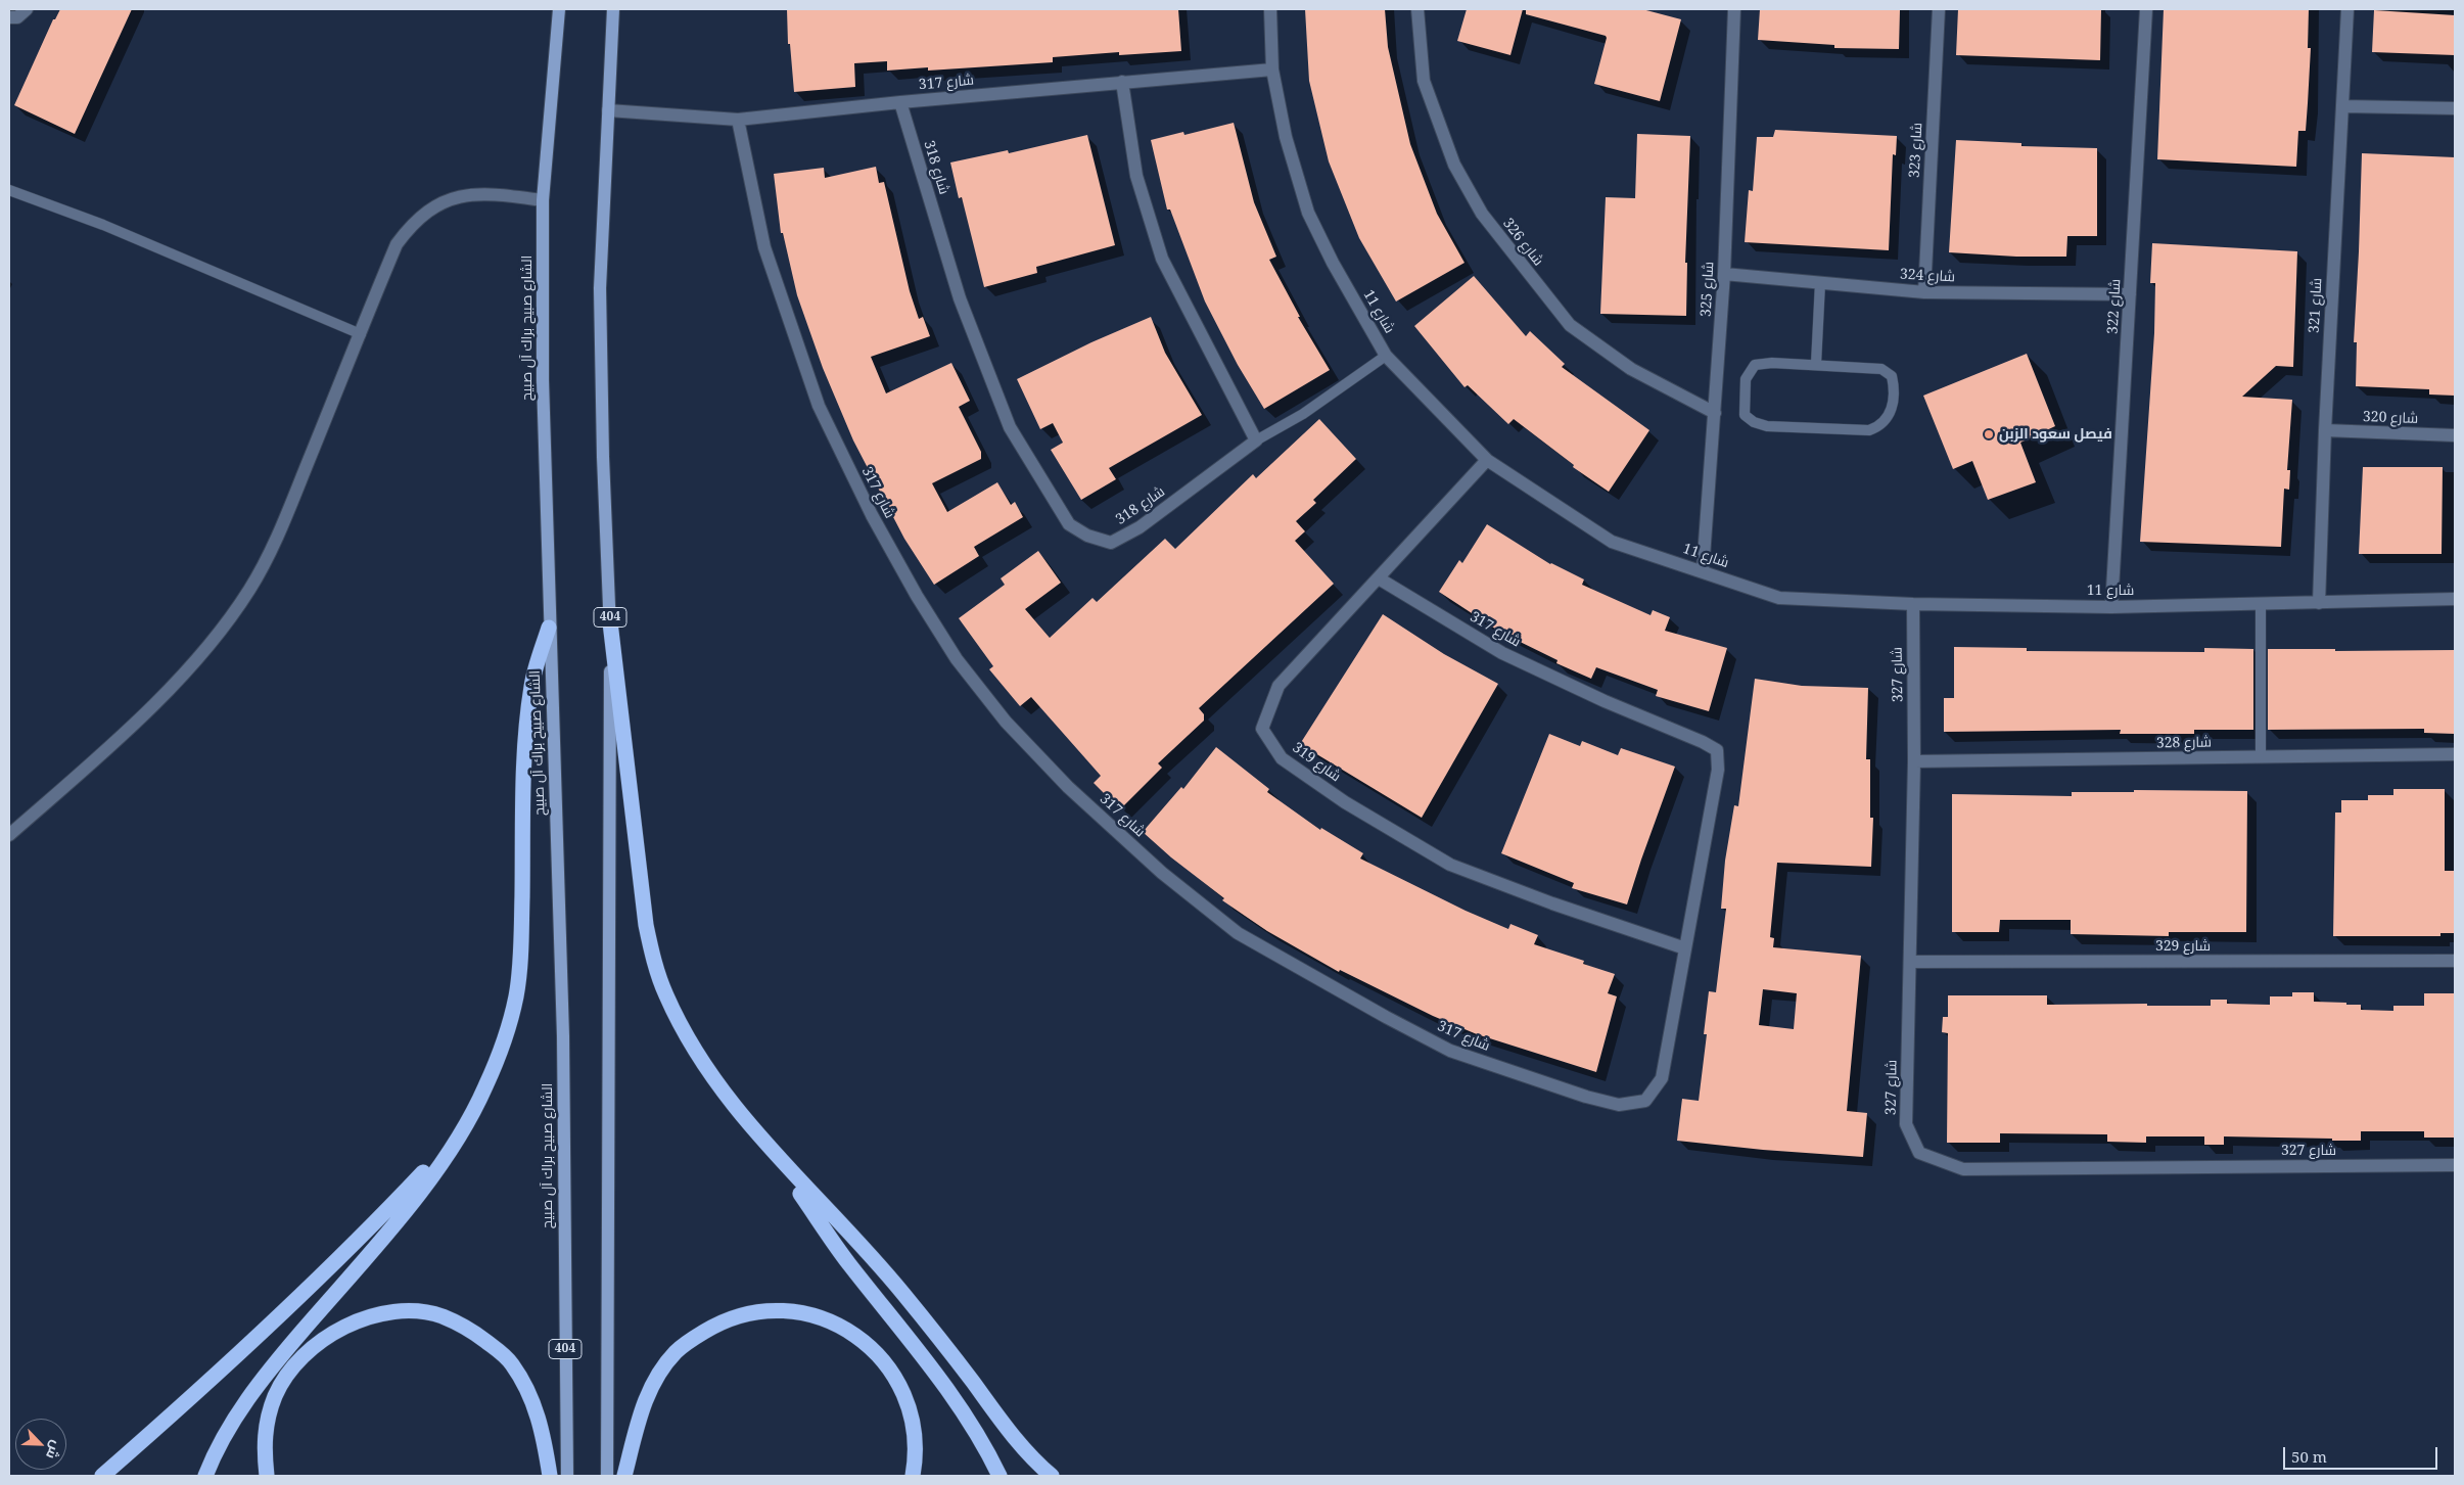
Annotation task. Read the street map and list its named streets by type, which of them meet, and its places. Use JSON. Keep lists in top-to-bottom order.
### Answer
{
  "streets": {
    "main road": ["الشارع صبيح براك آل صبيح", "404"],
    "street": [
      "شارع 317",
      "شارع 323",
      "شارع 318",
      "شارع 326",
      "شارع 324",
      "شارع 325",
      "شارع 321",
      "شارع 322",
      "شارع 11",
      "شارع 320",
      "شارع 327",
      "شارع 328",
      "شارع 319",
      "شارع 329"
    ]
  },
  "crossings": [
    ["شارع 317", "شارع 318"],
    ["شارع 317", "شارع 11"],
    ["شارع 317", "شارع 319"],
    ["شارع 323", "شارع 324"],
    ["شارع 326", "شارع 325"],
    ["شارع 324", "شارع 325"],
    ["شارع 324", "شارع 322"],
    ["شارع 325", "شارع 11"],
    ["شارع 321", "شارع 11"],
    ["شارع 321", "شارع 320"],
    ["شارع 322", "شارع 11"],
    ["شارع 11", "شارع 327"],
    ["شارع 11", "شارع 319"],
    ["شارع 327", "شارع 328"],
    ["شارع 327", "شارع 329"]
  ],
  "places": ["فيصل سعود الزبن"],
  "scale_bar": "50 m",
  "north": "bottom right"
}
